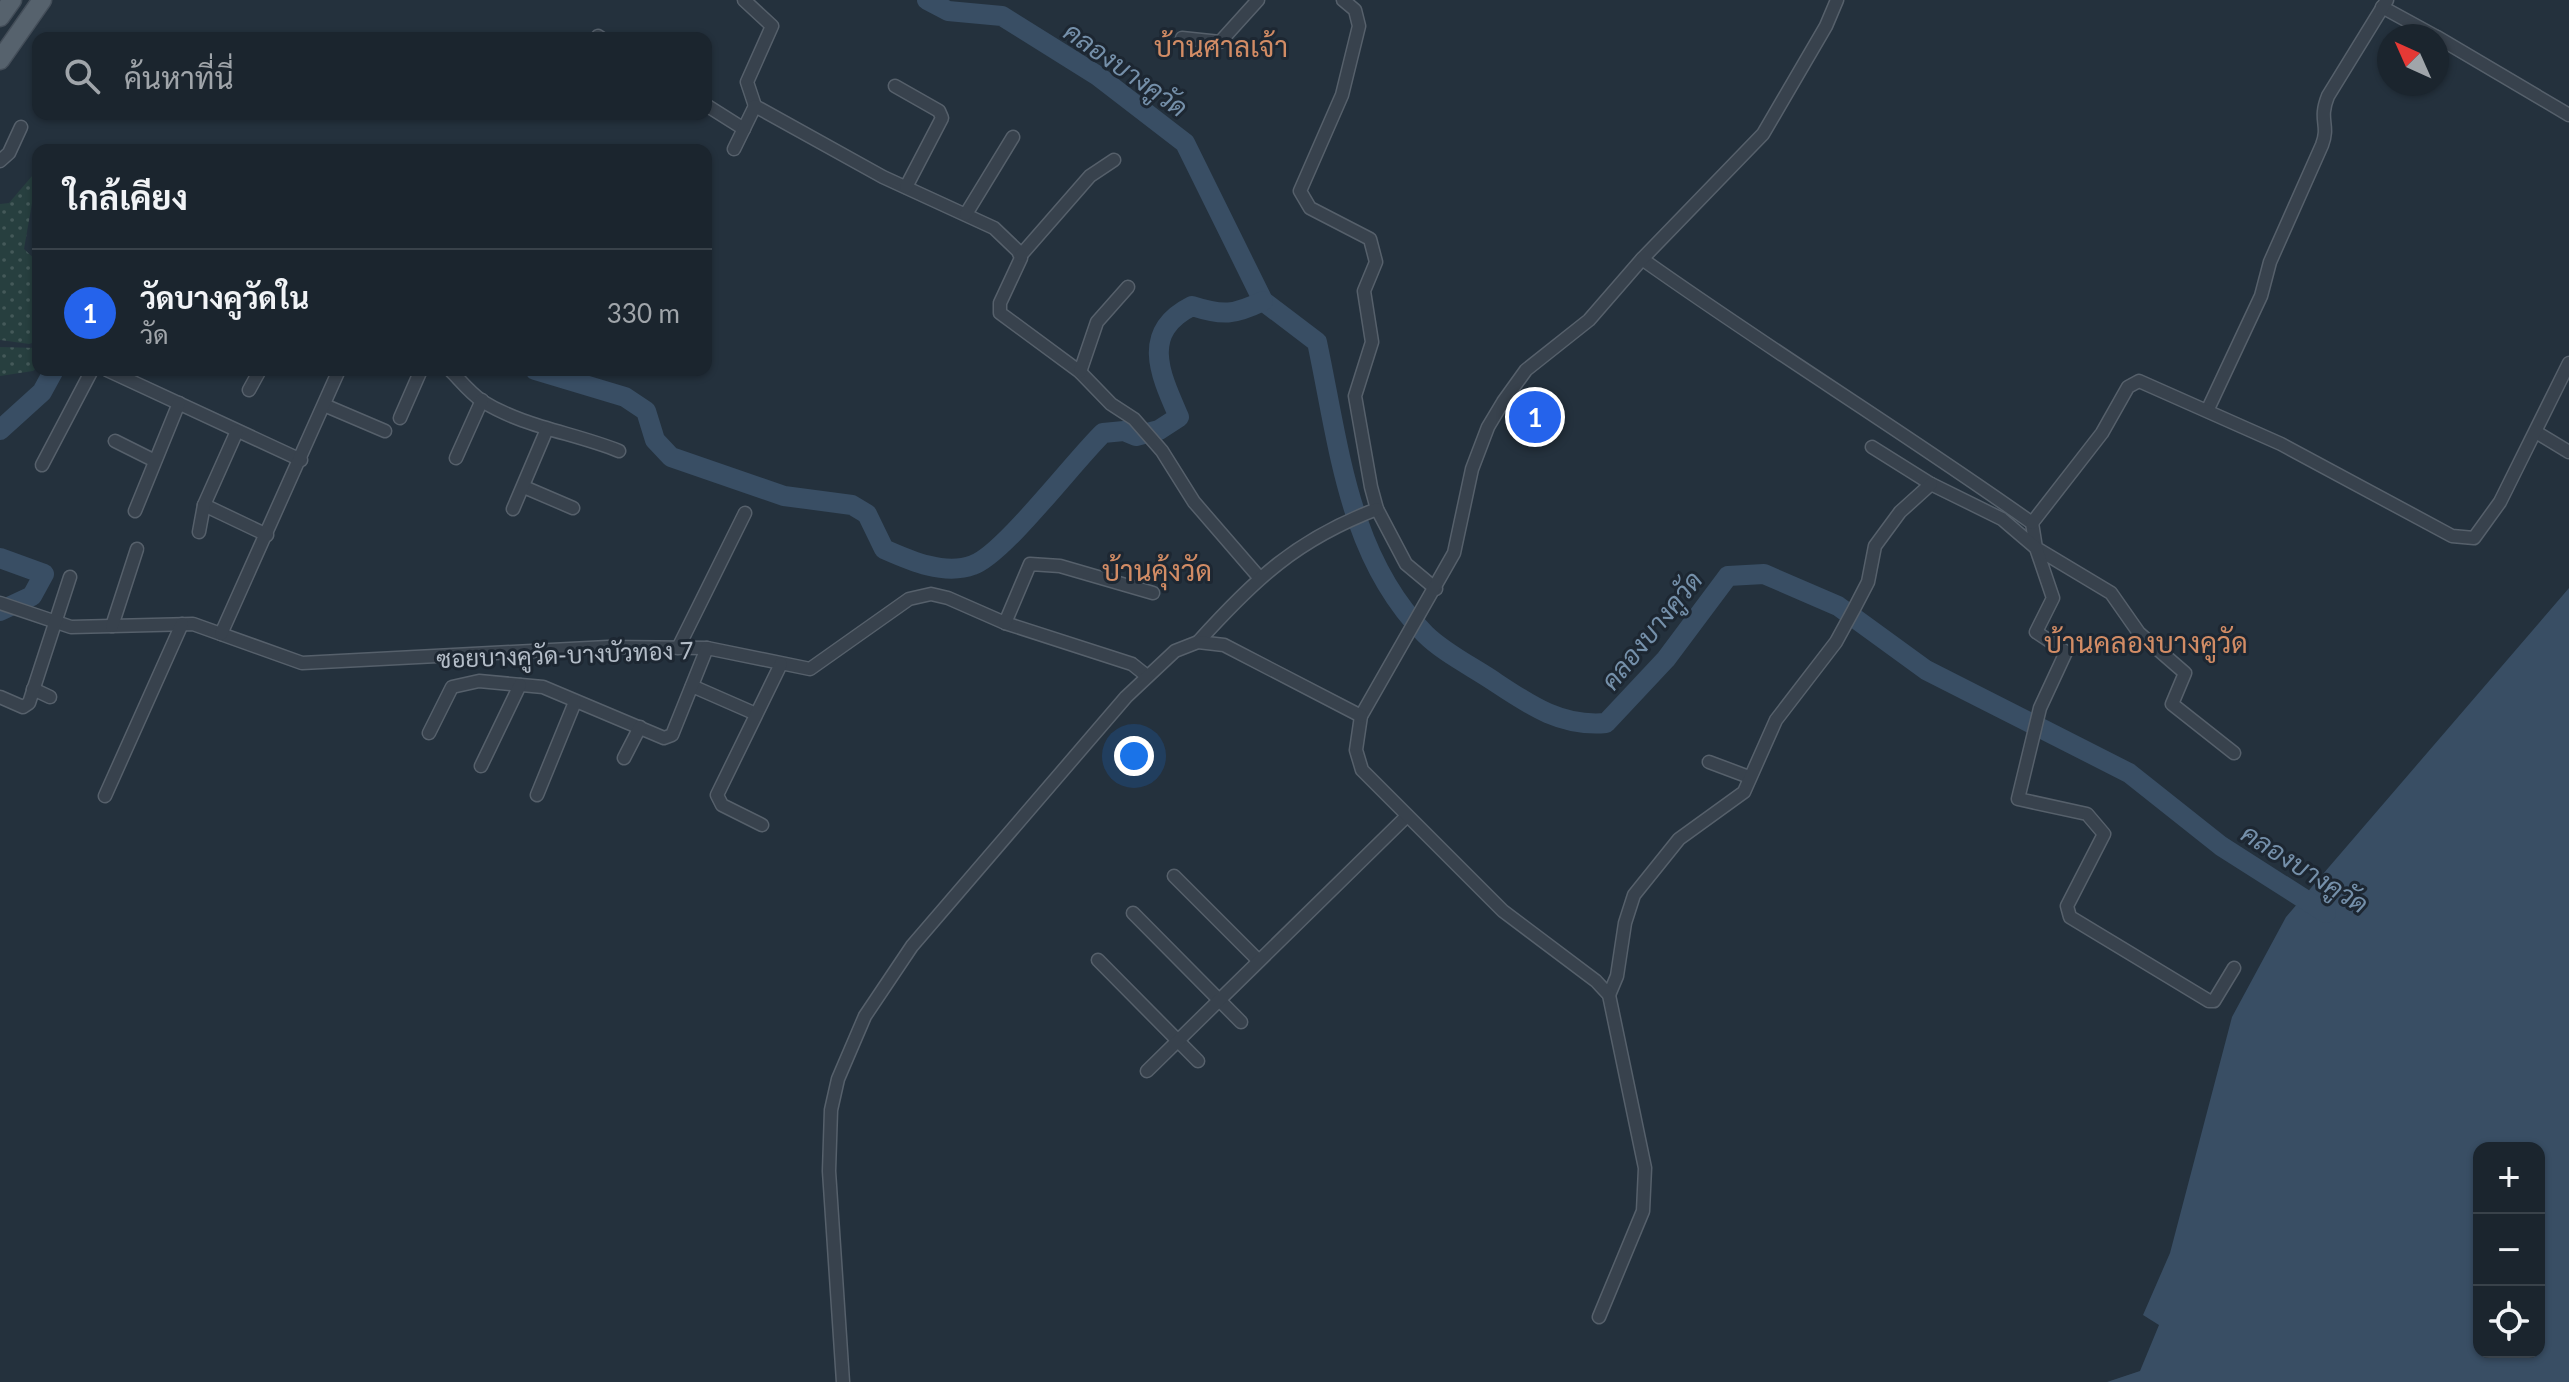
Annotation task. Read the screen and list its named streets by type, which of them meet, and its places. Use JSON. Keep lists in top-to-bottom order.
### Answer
{
  "streets": {
    "street": ["ซอยบางคูวัด-บางบัวทอง 7"]
  },
  "districts": ["บ้านศาลเจ้า", "บ้านคุ้งวัด", "บ้านคลองบางคูวัด"],
  "water": ["คลองบางคูวัด"],
  "north": "top left",
  "page": {
    "search": "ค้นหาที่นี่",
    "heading": "ใกล้เคียง",
    "list": [
      {
        "mark": "1",
        "name": "วัดบางคูวัดใน",
        "note": "วัด",
        "value": "330 m"
      }
    ],
    "pins": "1",
    "map_buttons": ["+", "−"]
  }
}
